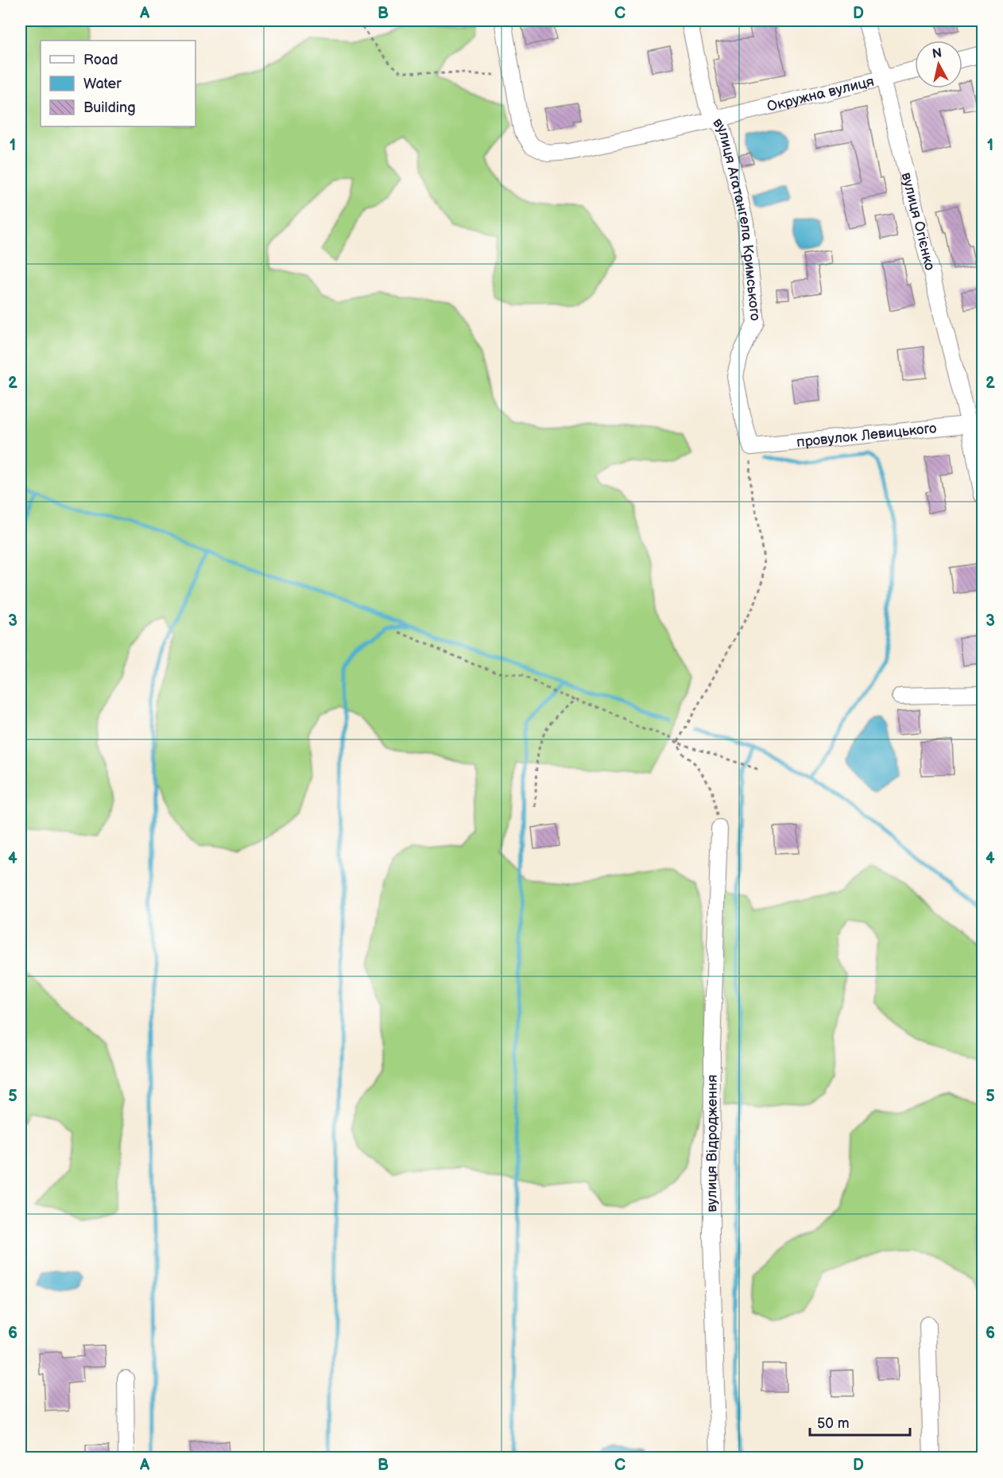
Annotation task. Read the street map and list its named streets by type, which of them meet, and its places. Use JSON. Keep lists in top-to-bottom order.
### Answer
{
  "streets": {
    "street": [
      "Окружна вулиця",
      "вулиця Агатангела Кримського",
      "вулиця Огієнко",
      "провулок Левицького",
      "вулиця Відродження"
    ]
  },
  "crossings": [
    ["Окружна вулиця", "вулиця Агатангела Кримського"],
    ["Окружна вулиця", "вулиця Огієнко"],
    ["вулиця Агатангела Кримського", "провулок Левицького"],
    ["вулиця Огієнко", "провулок Левицького"]
  ],
  "legend": ["Road", "Water", "Building"],
  "scale_bar": "50 m",
  "north": "top",
  "grid": {
    "columns": [
      "A",
      "B",
      "C",
      "D"
    ],
    "rows": [
      "1",
      "2",
      "3",
      "4",
      "5",
      "6"
    ]
  }
}
